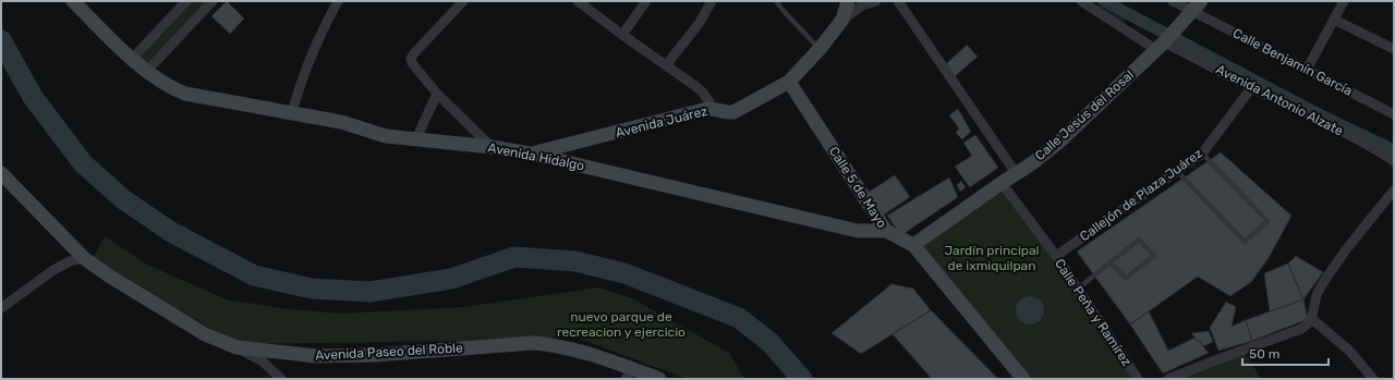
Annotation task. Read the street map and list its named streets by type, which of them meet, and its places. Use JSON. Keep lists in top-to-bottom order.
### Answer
{
  "streets": {
    "street": [
      "Calle Benjamín García",
      "Avenida Antonio Alzate",
      "Calle Jesús del Rosal",
      "Avenida Juárez",
      "Avenida Hidalgo",
      "Calle 5 de Mayo",
      "Callejón de Plaza Juárez",
      "Calle Peña y Ramírez",
      "Avenida Paseo del Roble"
    ]
  },
  "crossings": [
    ["Calle Benjamín García", "Calle Jesús del Rosal"],
    ["Avenida Antonio Alzate", "Calle Jesús del Rosal"],
    ["Avenida Antonio Alzate", "Callejón de Plaza Juárez"],
    ["Calle Jesús del Rosal", "Calle 5 de Mayo"],
    ["Calle Jesús del Rosal", "Calle Peña y Ramírez"],
    ["Avenida Juárez", "Avenida Hidalgo"],
    ["Avenida Juárez", "Calle 5 de Mayo"],
    ["Avenida Hidalgo", "Calle 5 de Mayo"],
    ["Callejón de Plaza Juárez", "Calle Peña y Ramírez"]
  ],
  "parks": ["Jardín principal de ixmiquilpan", "nuevo parque de recreacion y ejercicio"],
  "scale_bar": "50 m"
}
